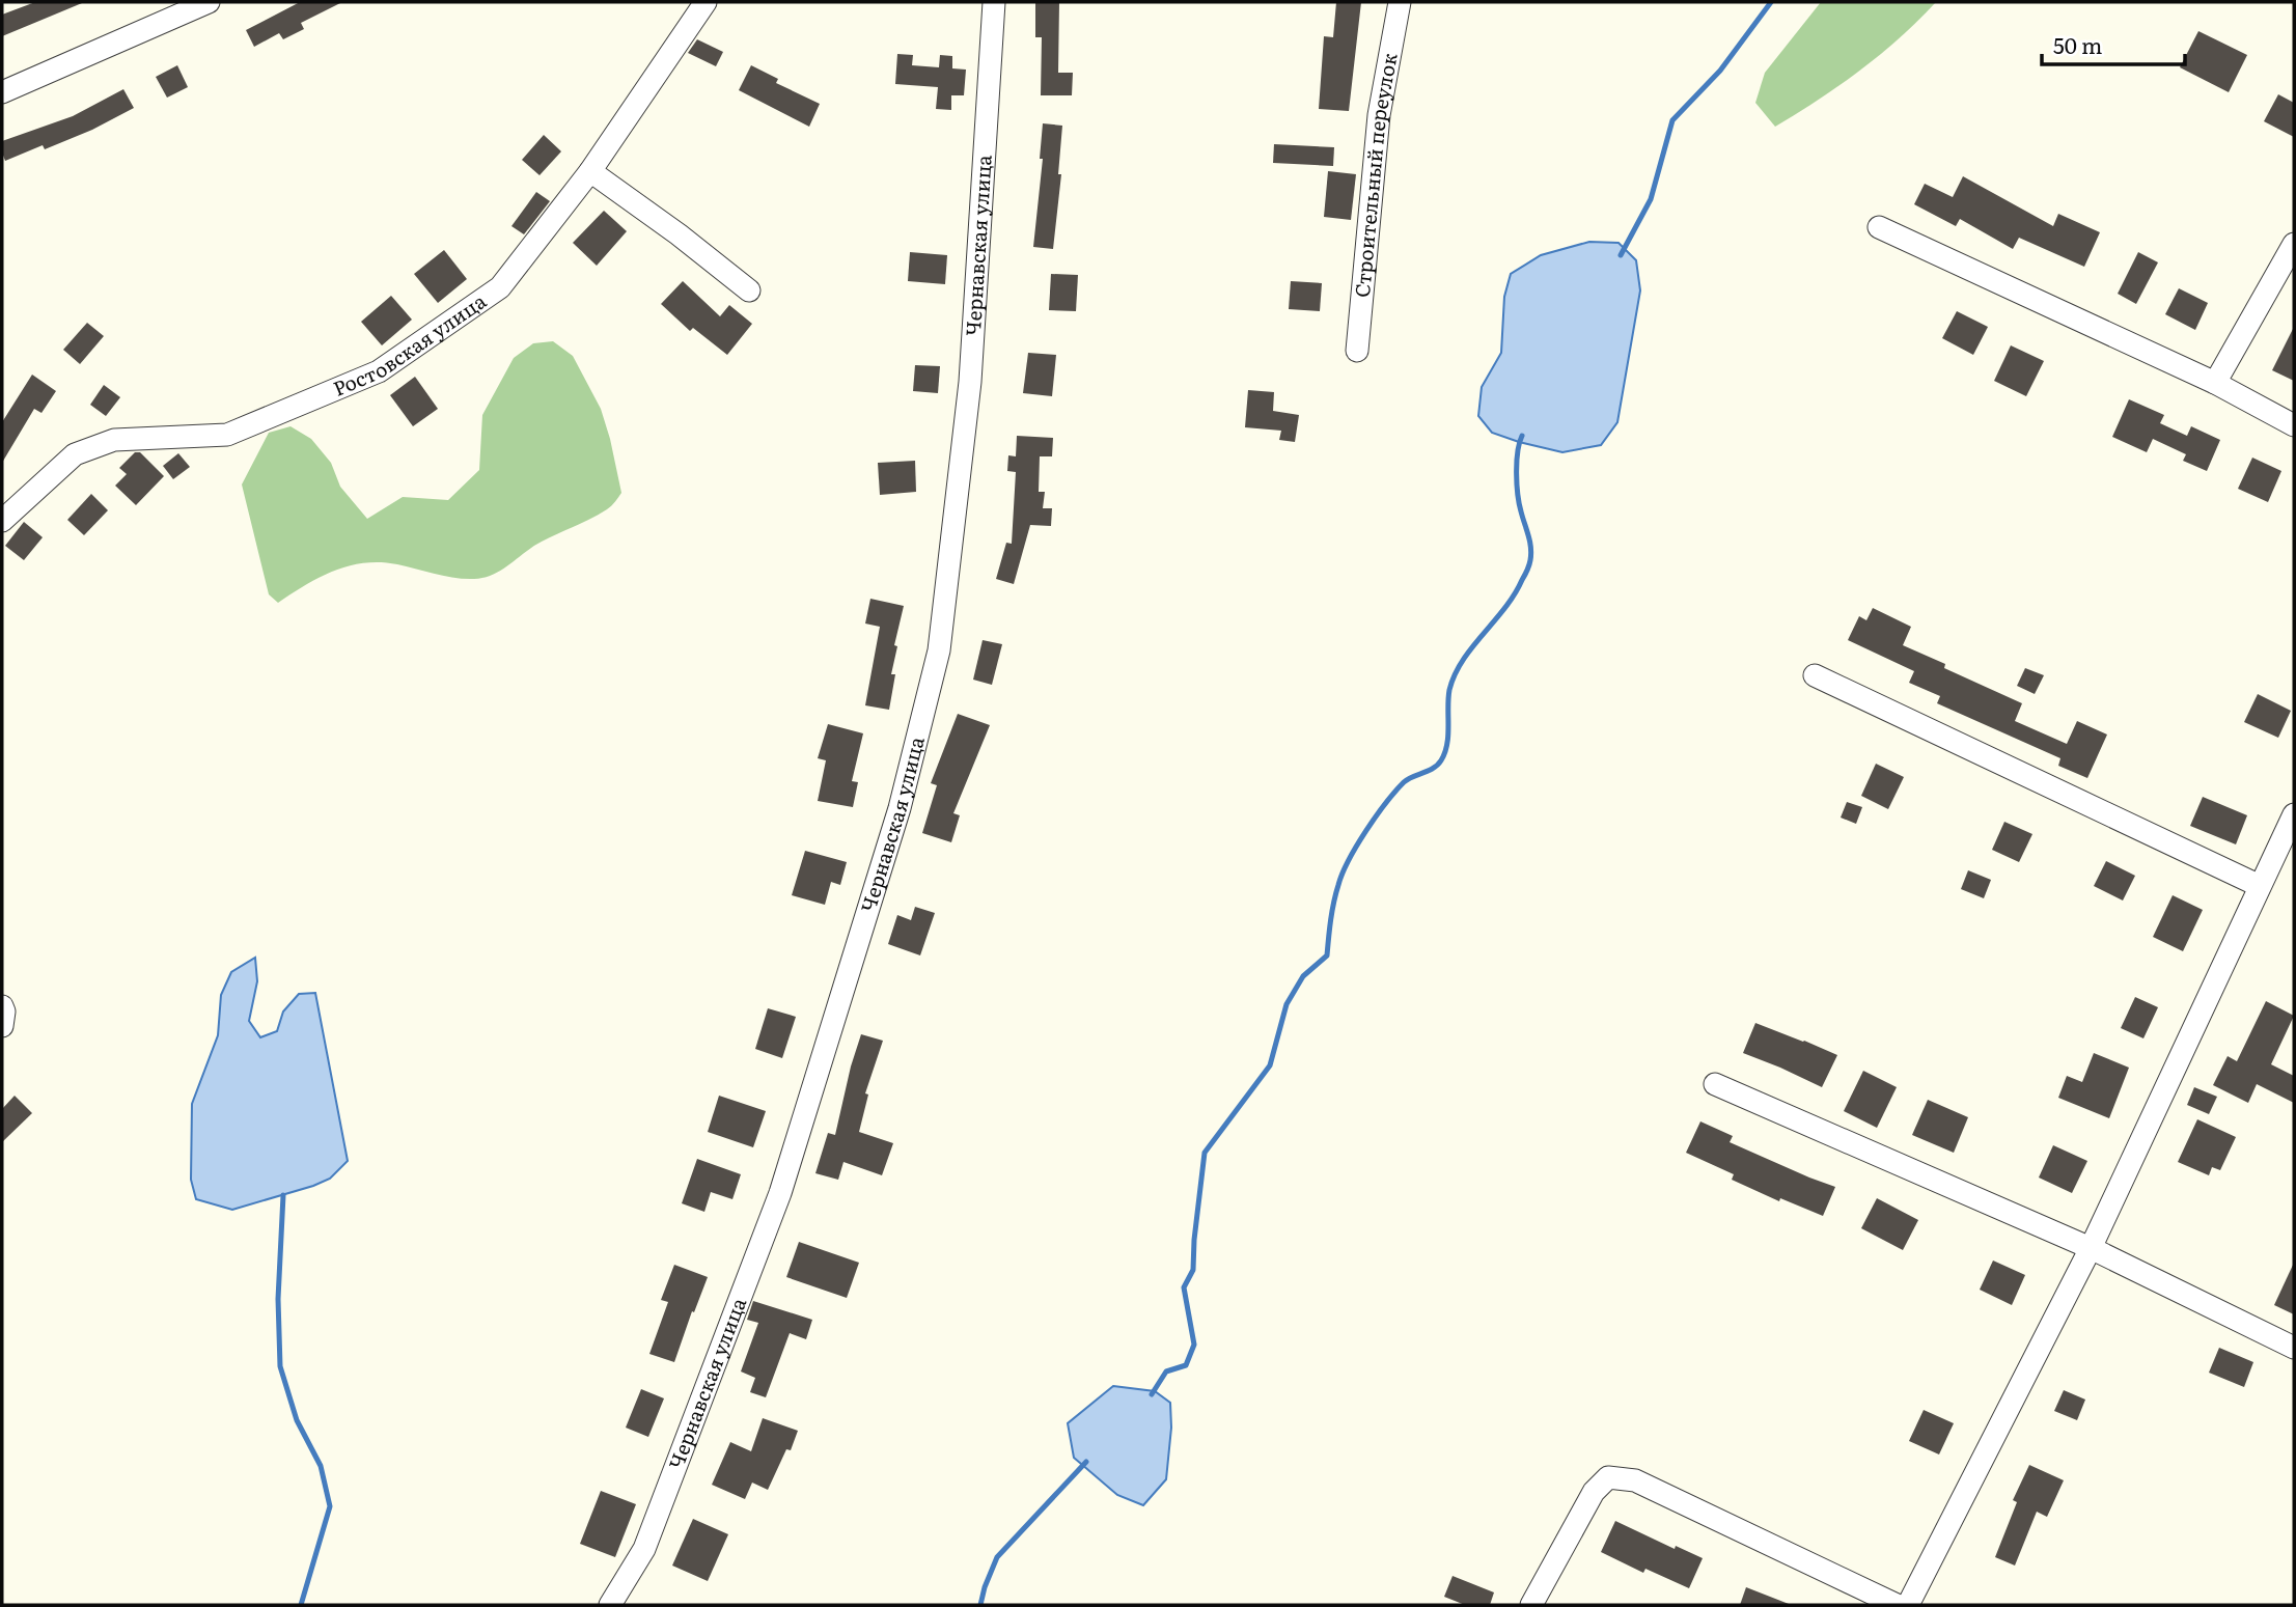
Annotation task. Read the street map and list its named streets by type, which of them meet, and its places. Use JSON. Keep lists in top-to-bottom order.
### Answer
{
  "streets": {
    "street": ["Строительный переулок", "Чернавская улица", "Ростовская улица"]
  },
  "scale_bar": "50 m"
}
